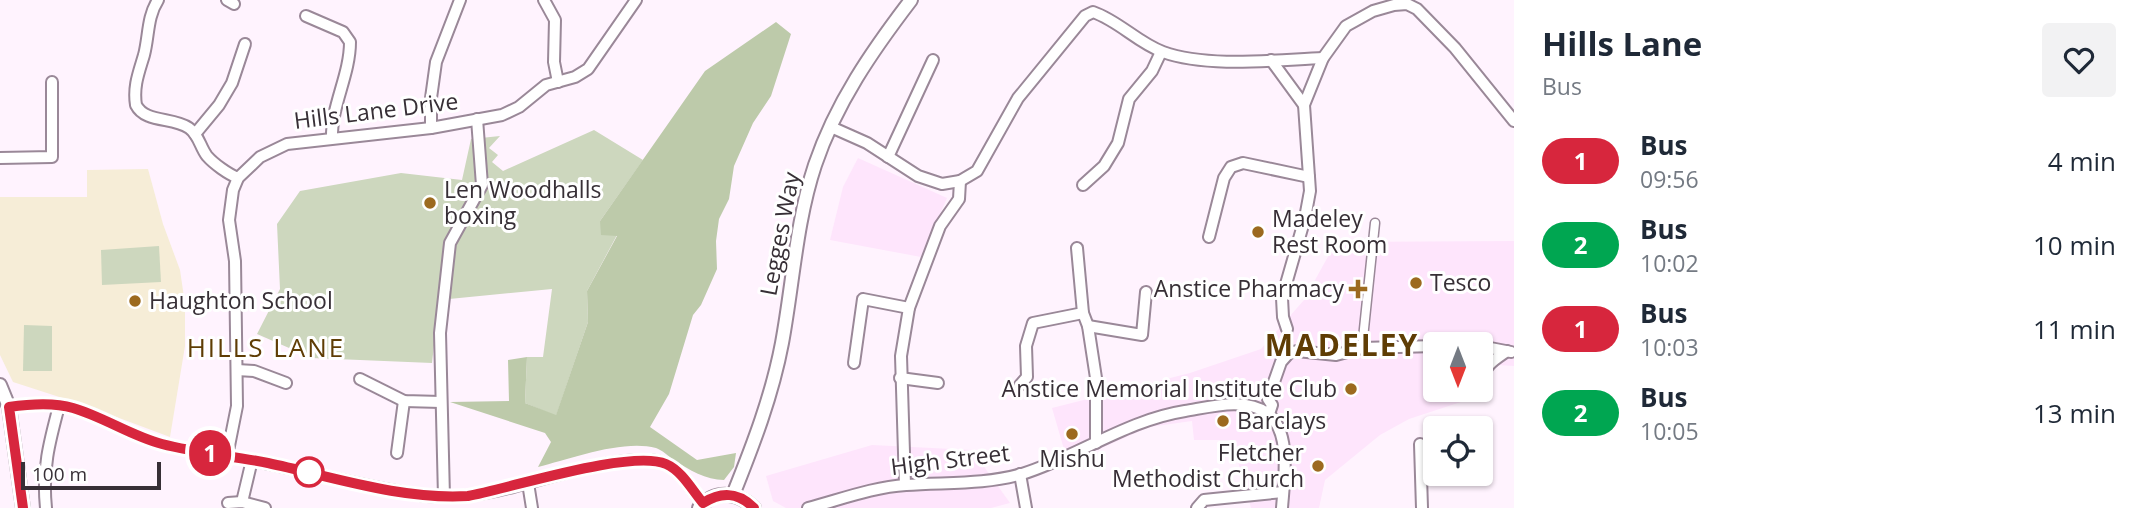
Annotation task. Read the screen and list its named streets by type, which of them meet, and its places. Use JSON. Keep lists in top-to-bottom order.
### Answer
{
  "streets": {
    "street": ["Hills Lane Drive", "Legges Way", "High Street"]
  },
  "districts": ["MADELEY", "HILLS LANE"],
  "places": {
    "other": [
      "Len Woodhalls boxing",
      "Madeley Rest Room",
      "Tesco",
      "Haughton School",
      "Anstice Memorial Institute Club",
      "Barclays",
      "Mishu",
      "Fletcher Methodist Church"
    ],
    "health": ["Anstice Pharmacy"]
  },
  "lines": ["bus line 1"],
  "scale_bar": "100 m",
  "north": "bottom",
  "page": {
    "on_map": "1",
    "heading": ["Hills Lane", "Bus"],
    "list": [
      {
        "mark": "1",
        "name": "Bus",
        "note": "09:56",
        "value": "4 min"
      },
      {
        "mark": "2",
        "name": "Bus",
        "note": "10:02",
        "value": "10 min"
      },
      {
        "mark": "1",
        "name": "Bus",
        "note": "10:03",
        "value": "11 min"
      },
      {
        "mark": "2",
        "name": "Bus",
        "note": "10:05",
        "value": "13 min"
      }
    ],
    "scale": "100 m"
  }
}
